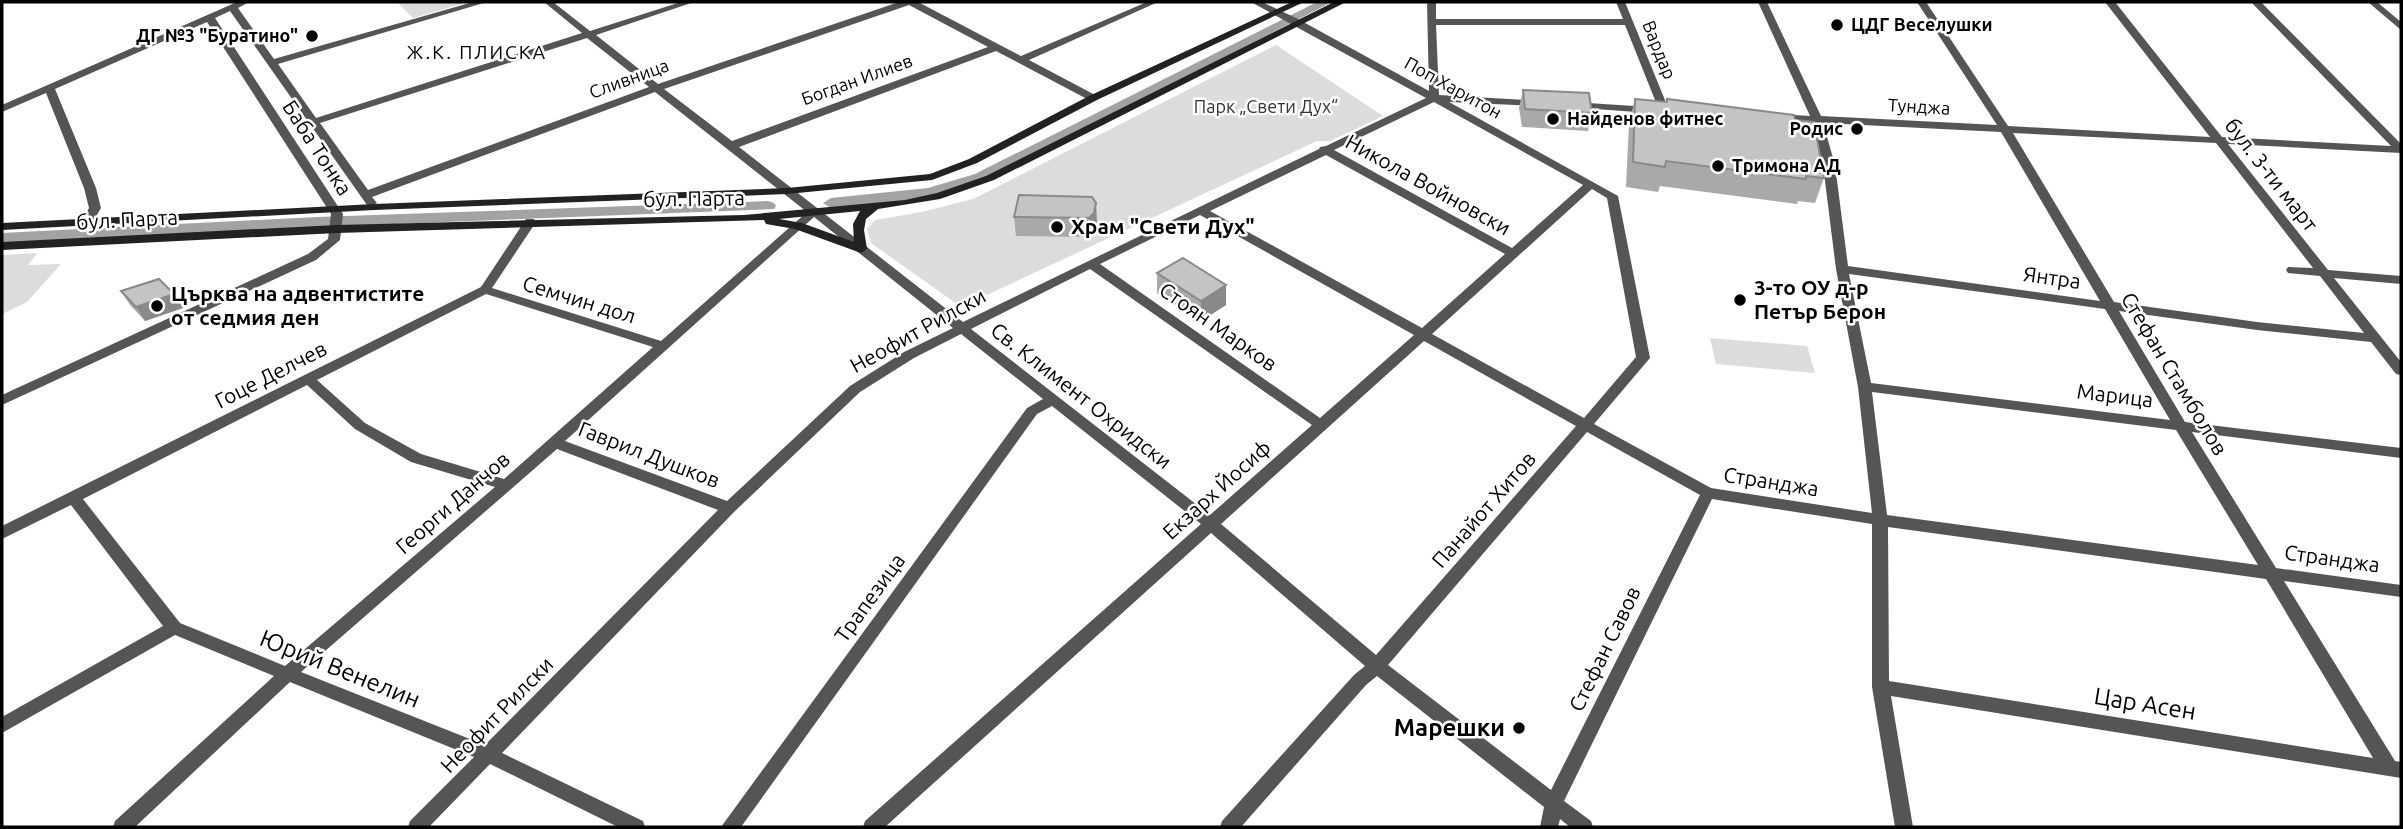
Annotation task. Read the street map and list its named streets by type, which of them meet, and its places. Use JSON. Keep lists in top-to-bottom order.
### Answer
{
  "streets": {
    "main road": ["бул. Парта"],
    "street": [
      "Вардар",
      "Сливница",
      "Богдан Илиев",
      "Поп Харитон",
      "Тунджа",
      "Баба Тонка",
      "бул. 3-ти март",
      "Никола Войновски",
      "Янтра",
      "Семчин дол",
      "Стоян Марков",
      "Неофит Рилски",
      "Стефан Стамболов",
      "Гоце Делчев",
      "Св. Климент Охридски",
      "Марица",
      "Гаврил Душков",
      "Странджа",
      "Екзарх Йосиф",
      "Георги Данчов",
      "Панайот Хитов",
      "Трапезица",
      "Стефан Савов",
      "Юрий Венелин",
      "Цар Асен"
    ]
  },
  "crossings": [
    ["Сливница", "Баба Тонка"],
    ["Сливница", "Св. Климент Охридски"],
    ["Богдан Илиев", "Св. Климент Охридски"],
    ["Поп Харитон", "бул. Парта"],
    ["Поп Харитон", "Неофит Рилски"],
    ["Поп Харитон", "Екзарх Йосиф"],
    ["Поп Харитон", "Панайот Хитов"],
    ["Тунджа", "бул. 3-ти март"],
    ["Тунджа", "Стефан Стамболов"],
    ["Баба Тонка", "бул. Парта"],
    ["бул. 3-ти март", "Янтра"],
    ["Никола Войновски", "Неофит Рилски"],
    ["Никола Войновски", "Екзарх Йосиф"],
    ["бул. Парта", "Гоце Делчев"],
    ["бул. Парта", "Св. Климент Охридски"],
    ["бул. Парта", "Георги Данчов"],
    ["Янтра", "Стефан Стамболов"],
    ["Семчин дол", "Гоце Делчев"],
    ["Семчин дол", "Георги Данчов"],
    ["Стоян Марков", "Неофит Рилски"],
    ["Стоян Марков", "Екзарх Йосиф"],
    ["Неофит Рилски", "Св. Климент Охридски"],
    ["Неофит Рилски", "Гаврил Душков"],
    ["Неофит Рилски", "Странджа"],
    ["Неофит Рилски", "Юрий Венелин"],
    ["Стефан Стамболов", "Марица"],
    ["Стефан Стамболов", "Странджа"],
    ["Стефан Стамболов", "Цар Асен"],
    ["Гоце Делчев", "Юрий Венелин"],
    ["Св. Климент Охридски", "Екзарх Йосиф"],
    ["Св. Климент Охридски", "Георги Данчов"],
    ["Св. Климент Охридски", "Панайот Хитов"],
    ["Св. Климент Охридски", "Трапезица"],
    ["Св. Климент Охридски", "Стефан Савов"],
    ["Гаврил Душков", "Георги Данчов"],
    ["Странджа", "Екзарх Йосиф"],
    ["Странджа", "Панайот Хитов"],
    ["Странджа", "Стефан Савов"],
    ["Екзарх Йосиф", "Панайот Хитов"],
    ["Георги Данчов", "Юрий Венелин"]
  ],
  "districts": ["Ж.К. ПЛИСКА"],
  "parks": ["Парк „Свети Дух“"],
  "places": [
    "ЦДГ Веселушки",
    "ДГ №3 \"Буратино\"",
    "Найденов фитнес",
    "Родис",
    "Тримона АД",
    "Храм \"Свети Дух\"",
    "3-то ОУ д-р Петър Берон",
    "Църква на адвентистите от седмия ден",
    "Марешки"
  ]
}
